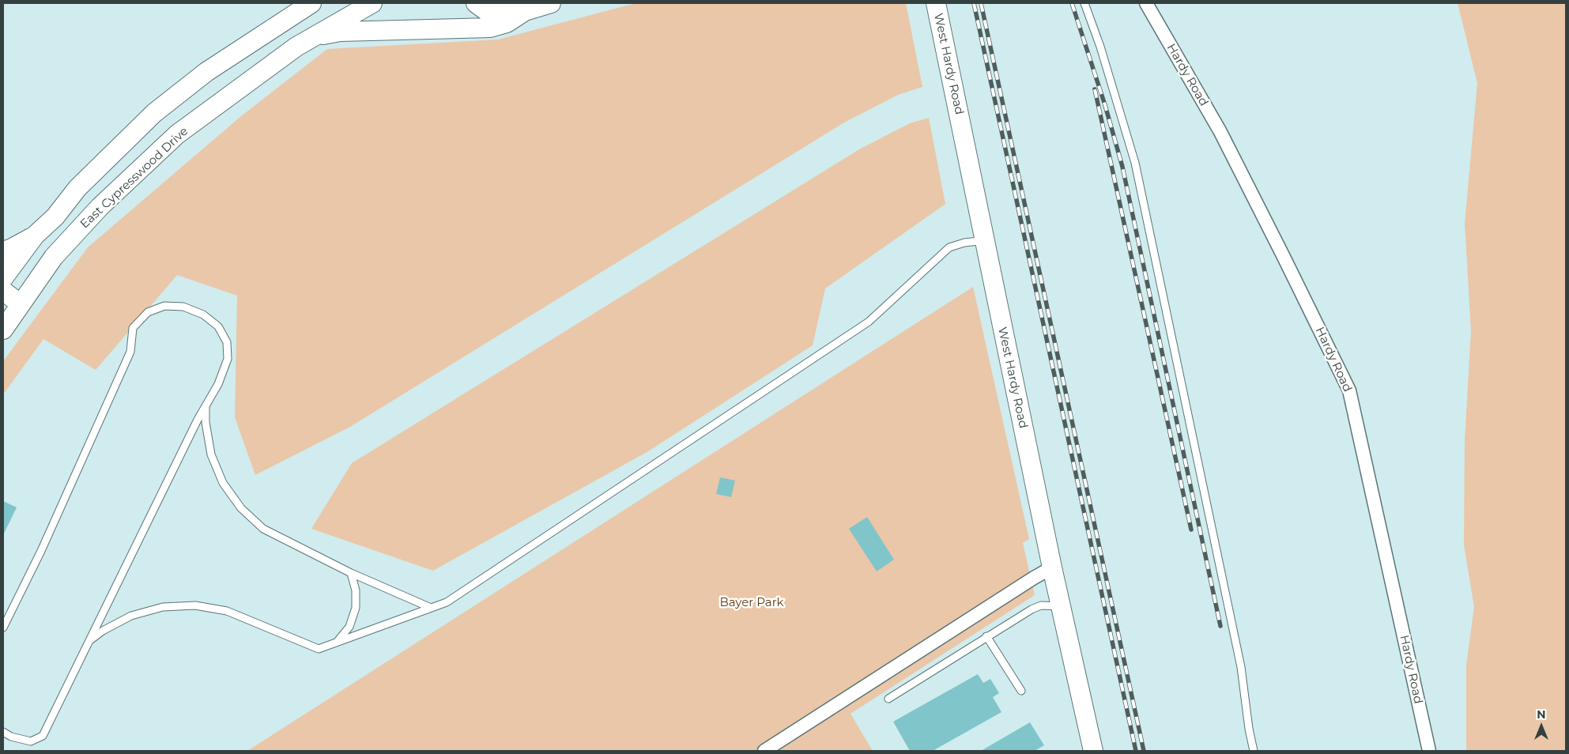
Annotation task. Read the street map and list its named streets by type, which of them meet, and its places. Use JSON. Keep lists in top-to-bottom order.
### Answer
{
  "streets": {
    "main road": ["West Hardy Road", "East Cypresswood Drive"],
    "street": ["Hardy Road"]
  },
  "parks": ["Bayer Park"],
  "north": "top"
}
